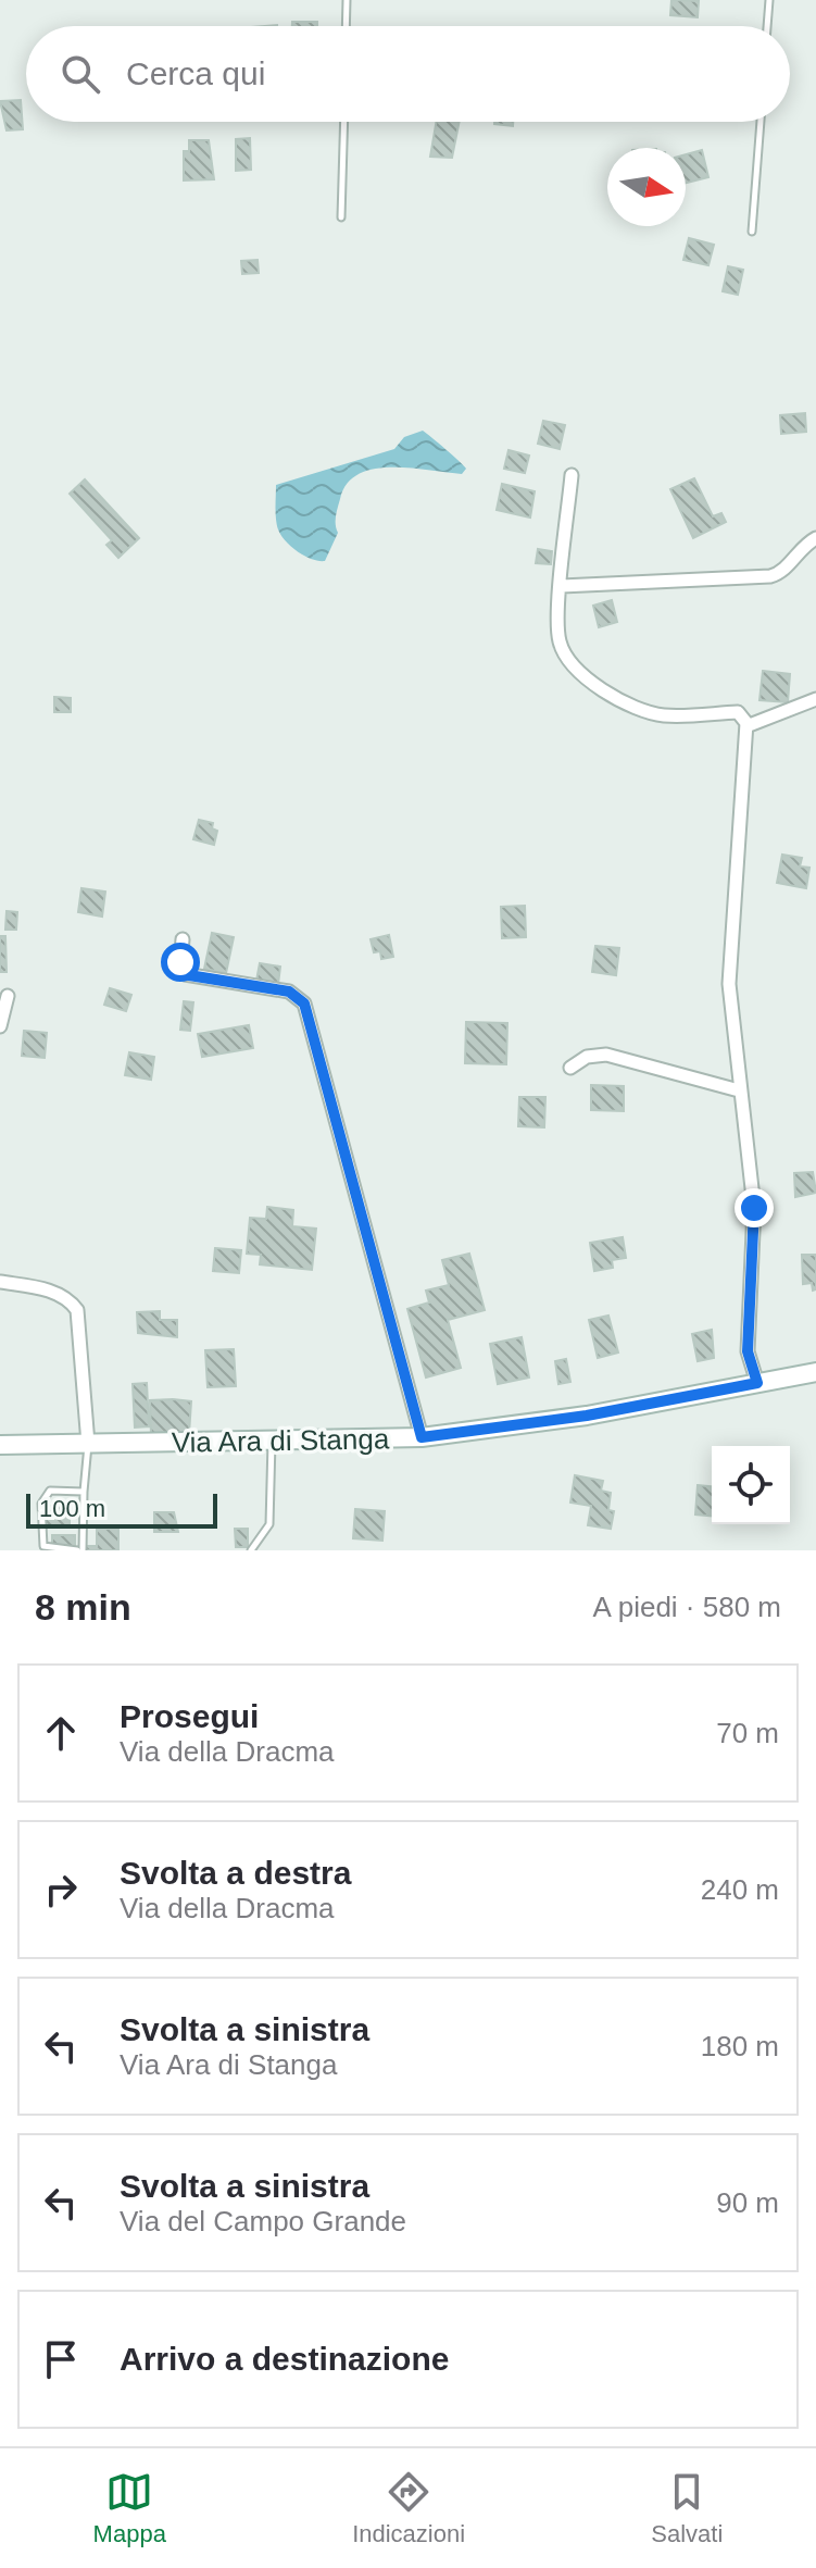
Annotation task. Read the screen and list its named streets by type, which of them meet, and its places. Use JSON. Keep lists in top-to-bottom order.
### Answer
{
  "streets": {
    "street": ["Via Ara di Stanga"]
  },
  "scale_bar": "100 m",
  "north": "right",
  "page": {
    "search": "Cerca qui",
    "scale": "100 m",
    "heading": ["8 min", "A piedi · 580 m"],
    "list": [
      ["Prosegui", "Via della Dracma", "70 m"],
      ["Svolta a destra", "Via della Dracma", "240 m"],
      ["Svolta a sinistra", "Via Ara di Stanga", "180 m"],
      ["Svolta a sinistra", "Via del Campo Grande", "90 m"],
      "Arrivo a destinazione"
    ],
    "nav": ["Mappa", "Indicazioni", "Salvati"]
  }
}
